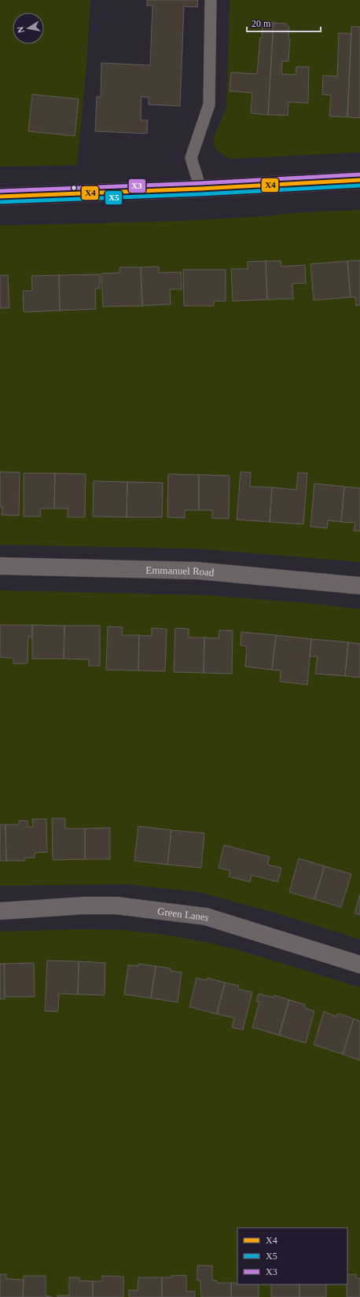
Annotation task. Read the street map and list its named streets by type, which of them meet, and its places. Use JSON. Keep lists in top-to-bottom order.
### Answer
{
  "streets": {
    "street": ["Emmanuel Road", "Green Lanes"]
  },
  "lines": ["transit line X3", "transit line X4", "transit line X5"],
  "legend": ["X4", "X5", "X3"],
  "scale_bar": "20 m",
  "north": "left"
}
